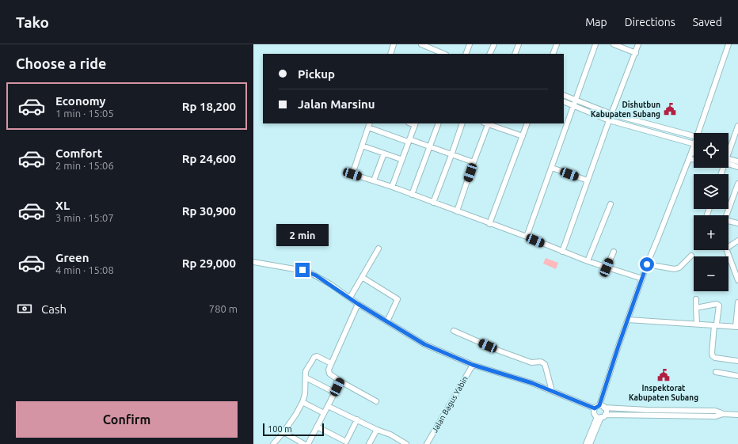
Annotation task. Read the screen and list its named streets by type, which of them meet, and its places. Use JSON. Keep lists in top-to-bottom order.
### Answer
{
  "streets": {
    "street": ["Jalan Bagus Yabin"]
  },
  "places": {
    "public building": ["Dishutbun Kabupaten Subang", "Inspektorat Kabupaten Subang"]
  },
  "scale_bar": "100 m",
  "page": {
    "header": "Tako",
    "nav": ["Map", "Directions", "Saved"],
    "heading": "Choose a ride",
    "banner": ["Pickup", "Jalan Marsinu"],
    "list": [
      {
        "name": "Economy",
        "note": "1 min · 15:05",
        "value": "Rp 18,200"
      },
      {
        "name": "Comfort",
        "note": "2 min · 15:06",
        "value": "Rp 24,600"
      },
      {
        "name": "XL",
        "note": "3 min · 15:07",
        "value": "Rp 30,900"
      },
      {
        "name": "Green",
        "note": "4 min · 15:08",
        "value": "Rp 29,000"
      }
    ],
    "map_buttons": ["+", "−"],
    "bubble": "2 min",
    "pay": ["Cash", "780 m"],
    "buttons": "Confirm",
    "scale": "100 m"
  }
}
